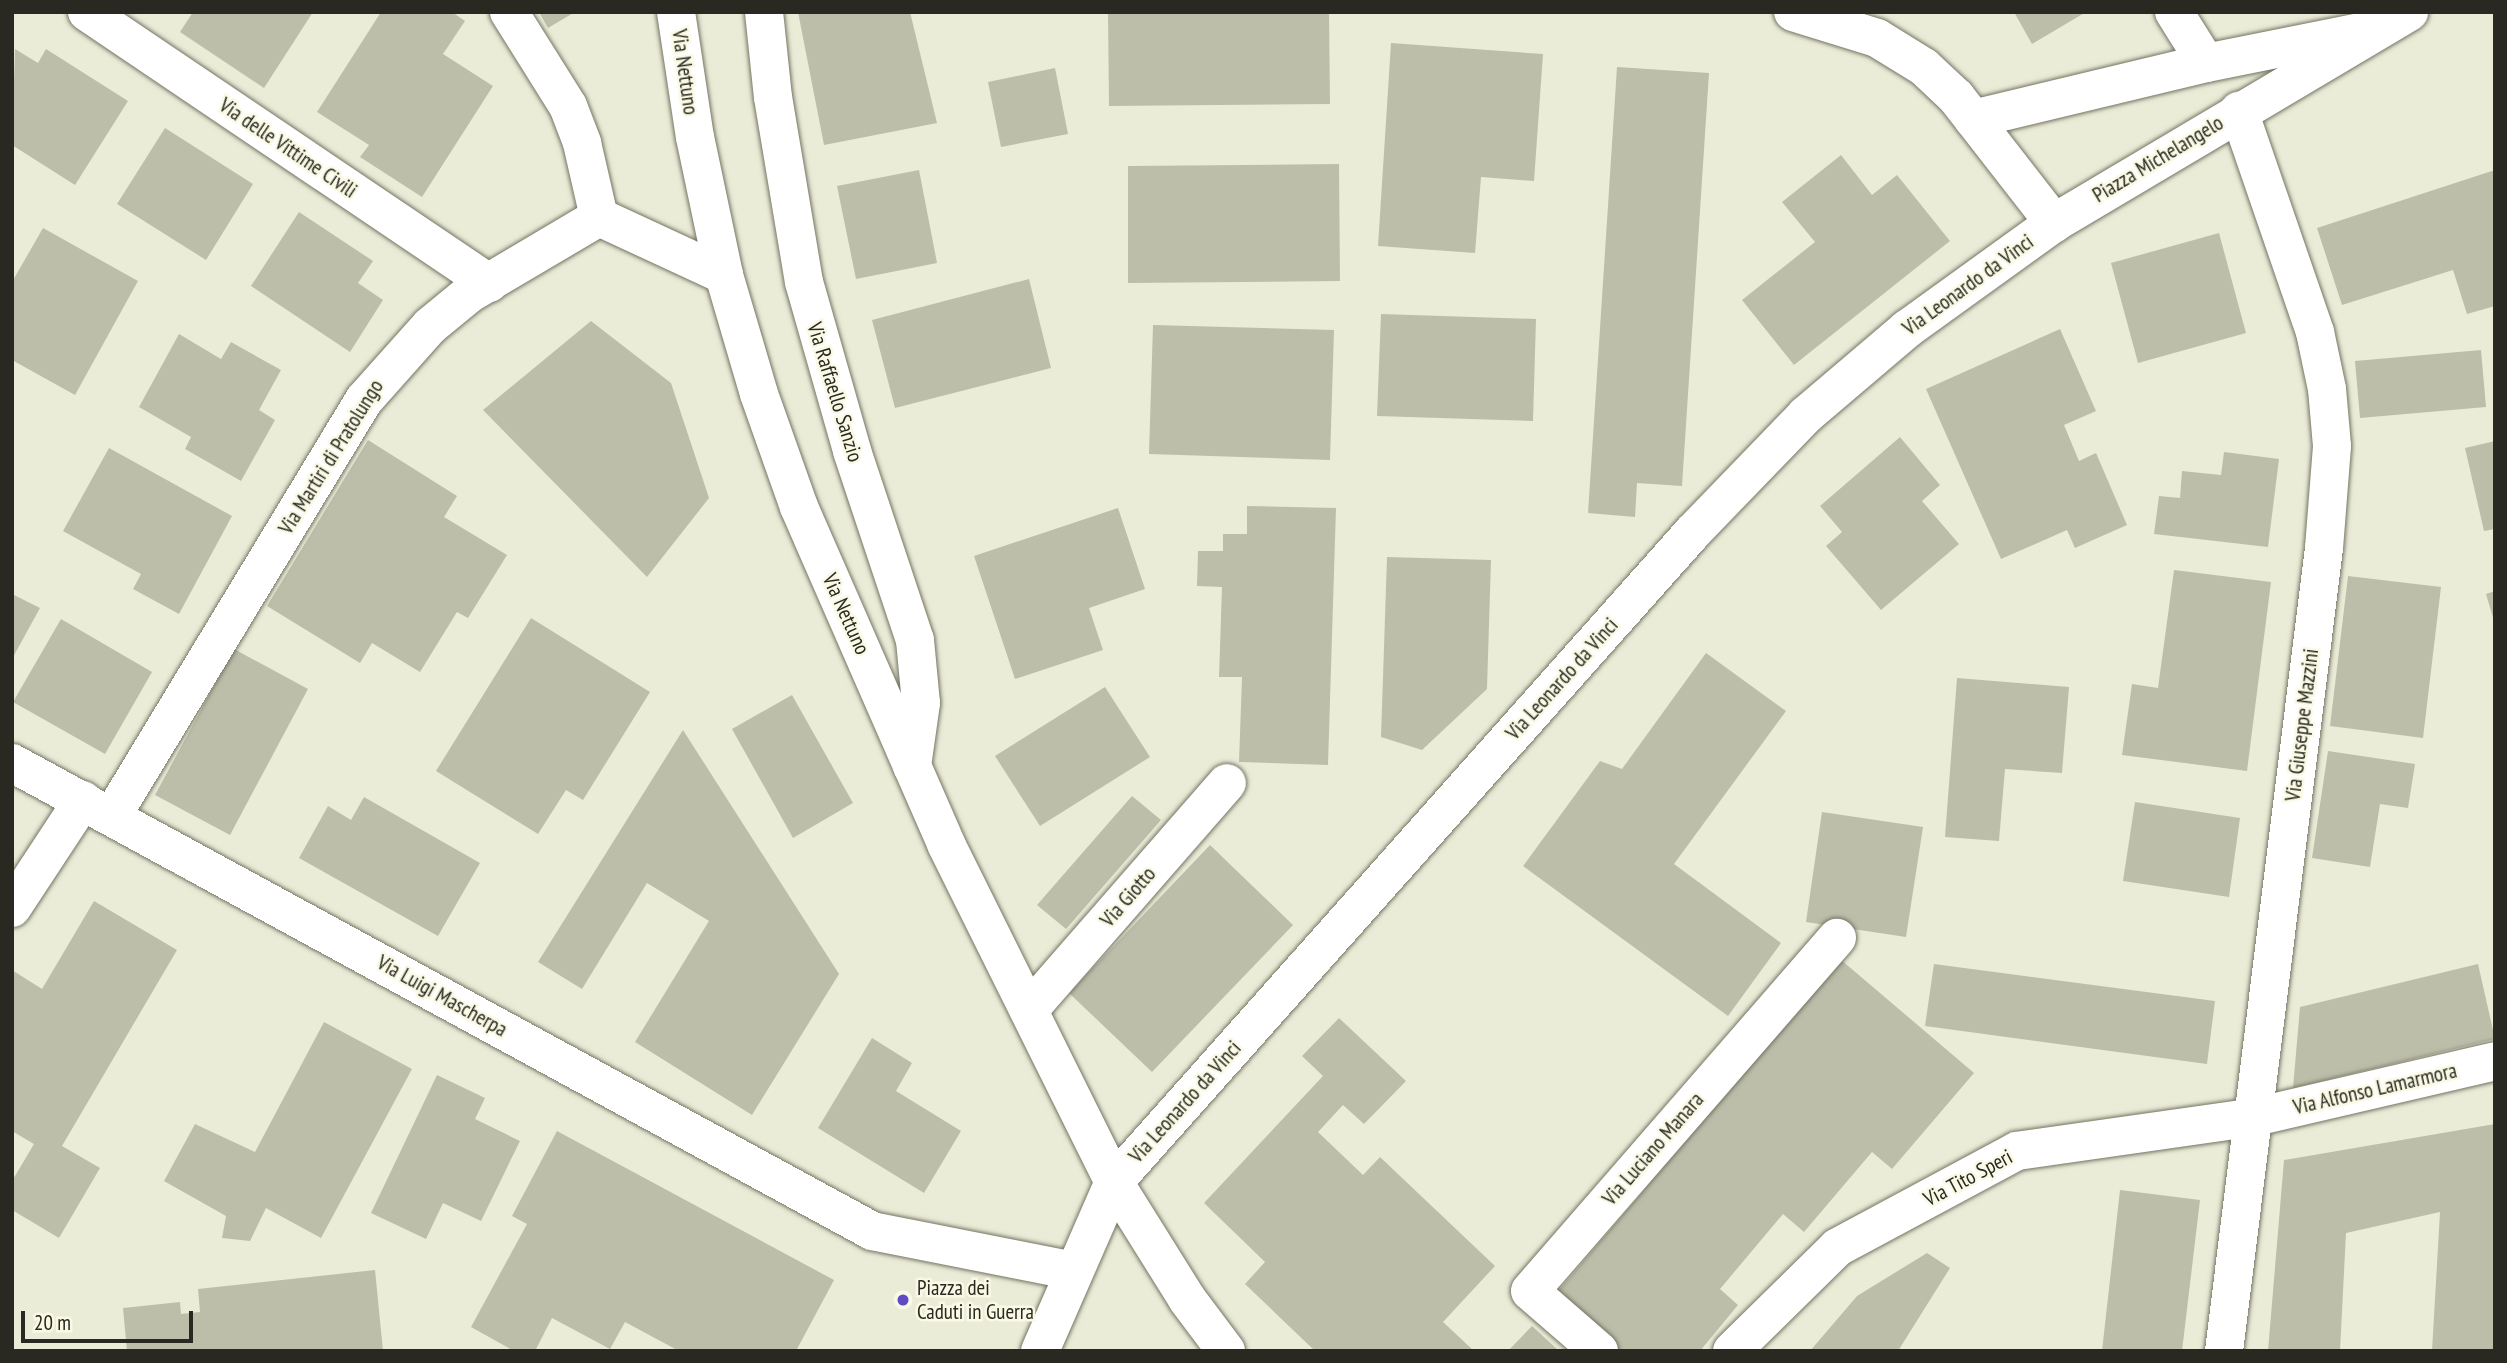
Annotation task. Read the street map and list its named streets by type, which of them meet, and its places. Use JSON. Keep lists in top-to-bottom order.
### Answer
{
  "streets": {
    "street": [
      "Via Nettuno",
      "Via delle Vittime Civili",
      "Piazza Michelangelo",
      "Via Leonardo da Vinci",
      "Via Raffaello Sanzio",
      "Via Martiri di Pratolungo",
      "Via Giuseppe Mazzini",
      "Via Giotto",
      "Via Luigi Mascherpa",
      "Via Alfonso Lamarmora",
      "Via Luciano Manara",
      "Via Tito Speri"
    ]
  },
  "crossings": [
    ["Via Nettuno", "Via Leonardo da Vinci"],
    ["Via Nettuno", "Via Raffaello Sanzio"],
    ["Via Nettuno", "Via Giotto"],
    ["Via delle Vittime Civili", "Via Martiri di Pratolungo"],
    ["Piazza Michelangelo", "Via Leonardo da Vinci"],
    ["Piazza Michelangelo", "Via Giuseppe Mazzini"],
    ["Via Martiri di Pratolungo", "Via Luigi Mascherpa"],
    ["Via Giuseppe Mazzini", "Via Alfonso Lamarmora"],
    ["Via Giuseppe Mazzini", "Via Tito Speri"],
    ["Via Alfonso Lamarmora", "Via Tito Speri"]
  ],
  "places": ["Piazza dei Caduti in Guerra"],
  "scale_bar": "20 m"
}
